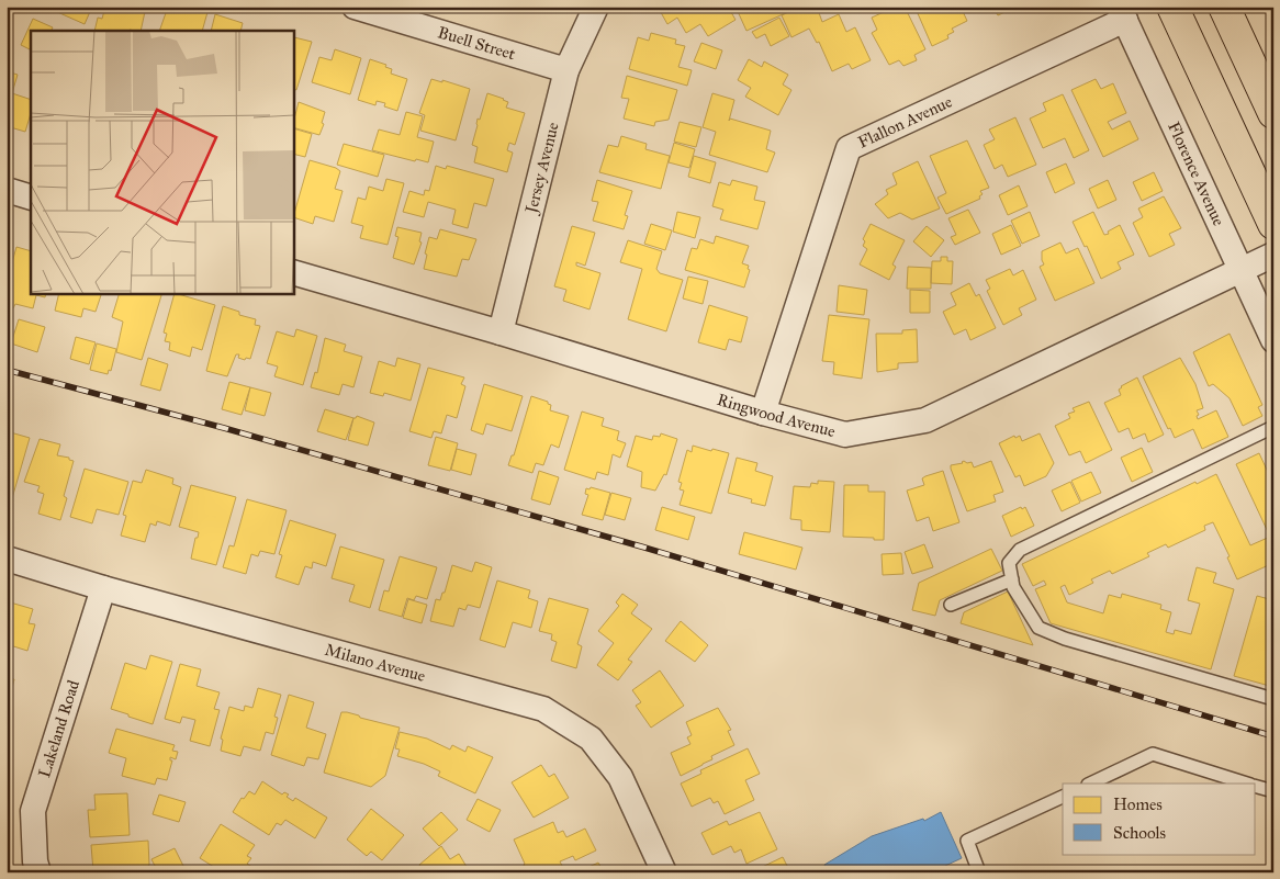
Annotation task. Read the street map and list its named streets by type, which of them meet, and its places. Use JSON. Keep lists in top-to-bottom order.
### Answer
{
  "streets": {
    "street": [
      "Buell Street",
      "Flallon Avenue",
      "Jersey Avenue",
      "Florence Avenue",
      "Ringwood Avenue",
      "Milano Avenue",
      "Lakeland Road"
    ]
  },
  "crossings": [
    ["Buell Street", "Jersey Avenue"],
    ["Flallon Avenue", "Florence Avenue"],
    ["Flallon Avenue", "Ringwood Avenue"],
    ["Jersey Avenue", "Ringwood Avenue"],
    ["Florence Avenue", "Ringwood Avenue"],
    ["Milano Avenue", "Lakeland Road"]
  ],
  "legend": ["Homes", "Schools"]
}
